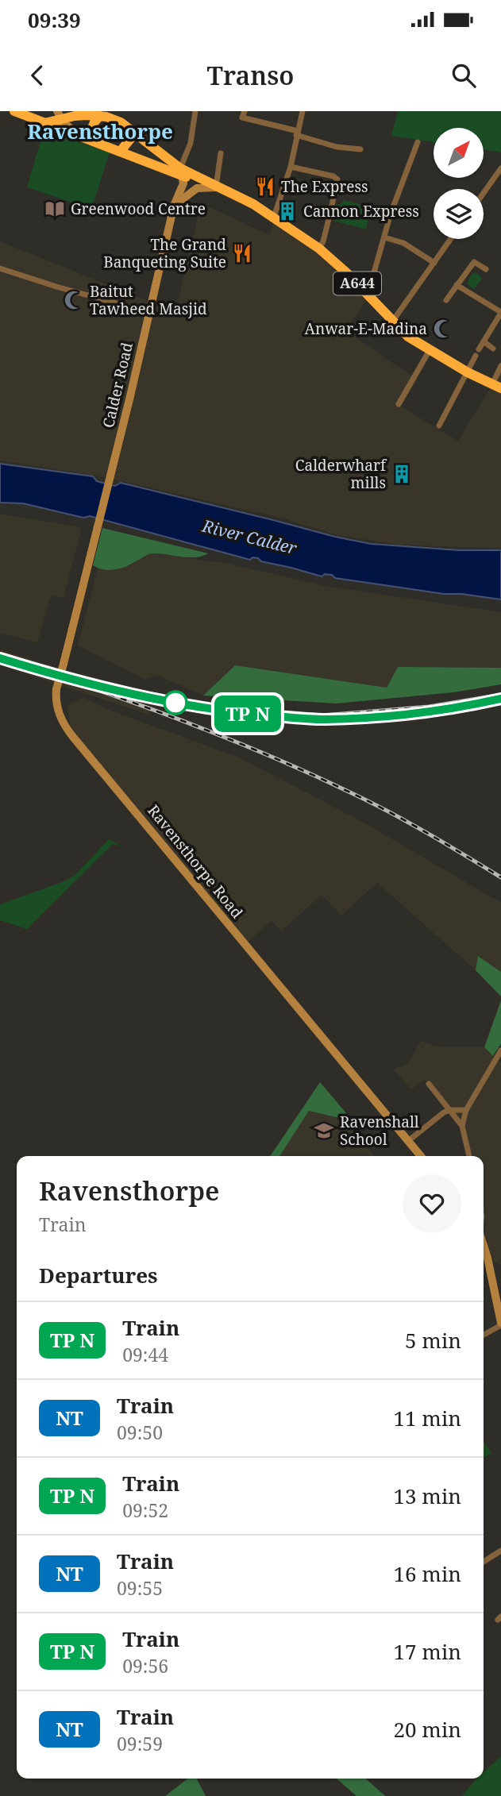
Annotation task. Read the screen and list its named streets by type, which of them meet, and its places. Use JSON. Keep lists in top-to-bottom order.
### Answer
{
  "streets": {
    "highway": ["A644"],
    "street": ["Calder Road", "Ravensthorpe Road"]
  },
  "crossings": [
    ["A644", "Calder Road"],
    ["Calder Road", "Ravensthorpe Road"]
  ],
  "districts": ["Ravensthorpe"],
  "water": ["River Calder"],
  "places": {
    "restaurant": ["The Express", "The Grand Banqueting Suite"],
    "library": ["Greenwood Centre"],
    "building": ["Cannon Express", "Calderwharf mills"],
    "mosque": ["Baitut Tawheed Masjid", "Anwar-E-Madina"],
    "school or university": ["Ravenshall School"]
  },
  "north": "top right",
  "page": {
    "status": "09:39",
    "header": "Transo",
    "on_map": "TP N",
    "heading": [
      ["Ravensthorpe", "Train"],
      "Departures"
    ],
    "list": [
      {
        "mark": "TP N",
        "name": "Train",
        "note": "09:44",
        "value": "5 min"
      },
      {
        "mark": "NT",
        "name": "Train",
        "note": "09:50",
        "value": "11 min"
      },
      {
        "mark": "TP N",
        "name": "Train",
        "note": "09:52",
        "value": "13 min"
      },
      {
        "mark": "NT",
        "name": "Train",
        "note": "09:55",
        "value": "16 min"
      },
      {
        "mark": "TP N",
        "name": "Train",
        "note": "09:56",
        "value": "17 min"
      },
      {
        "mark": "NT",
        "name": "Train",
        "note": "09:59",
        "value": "20 min"
      }
    ]
  }
}
